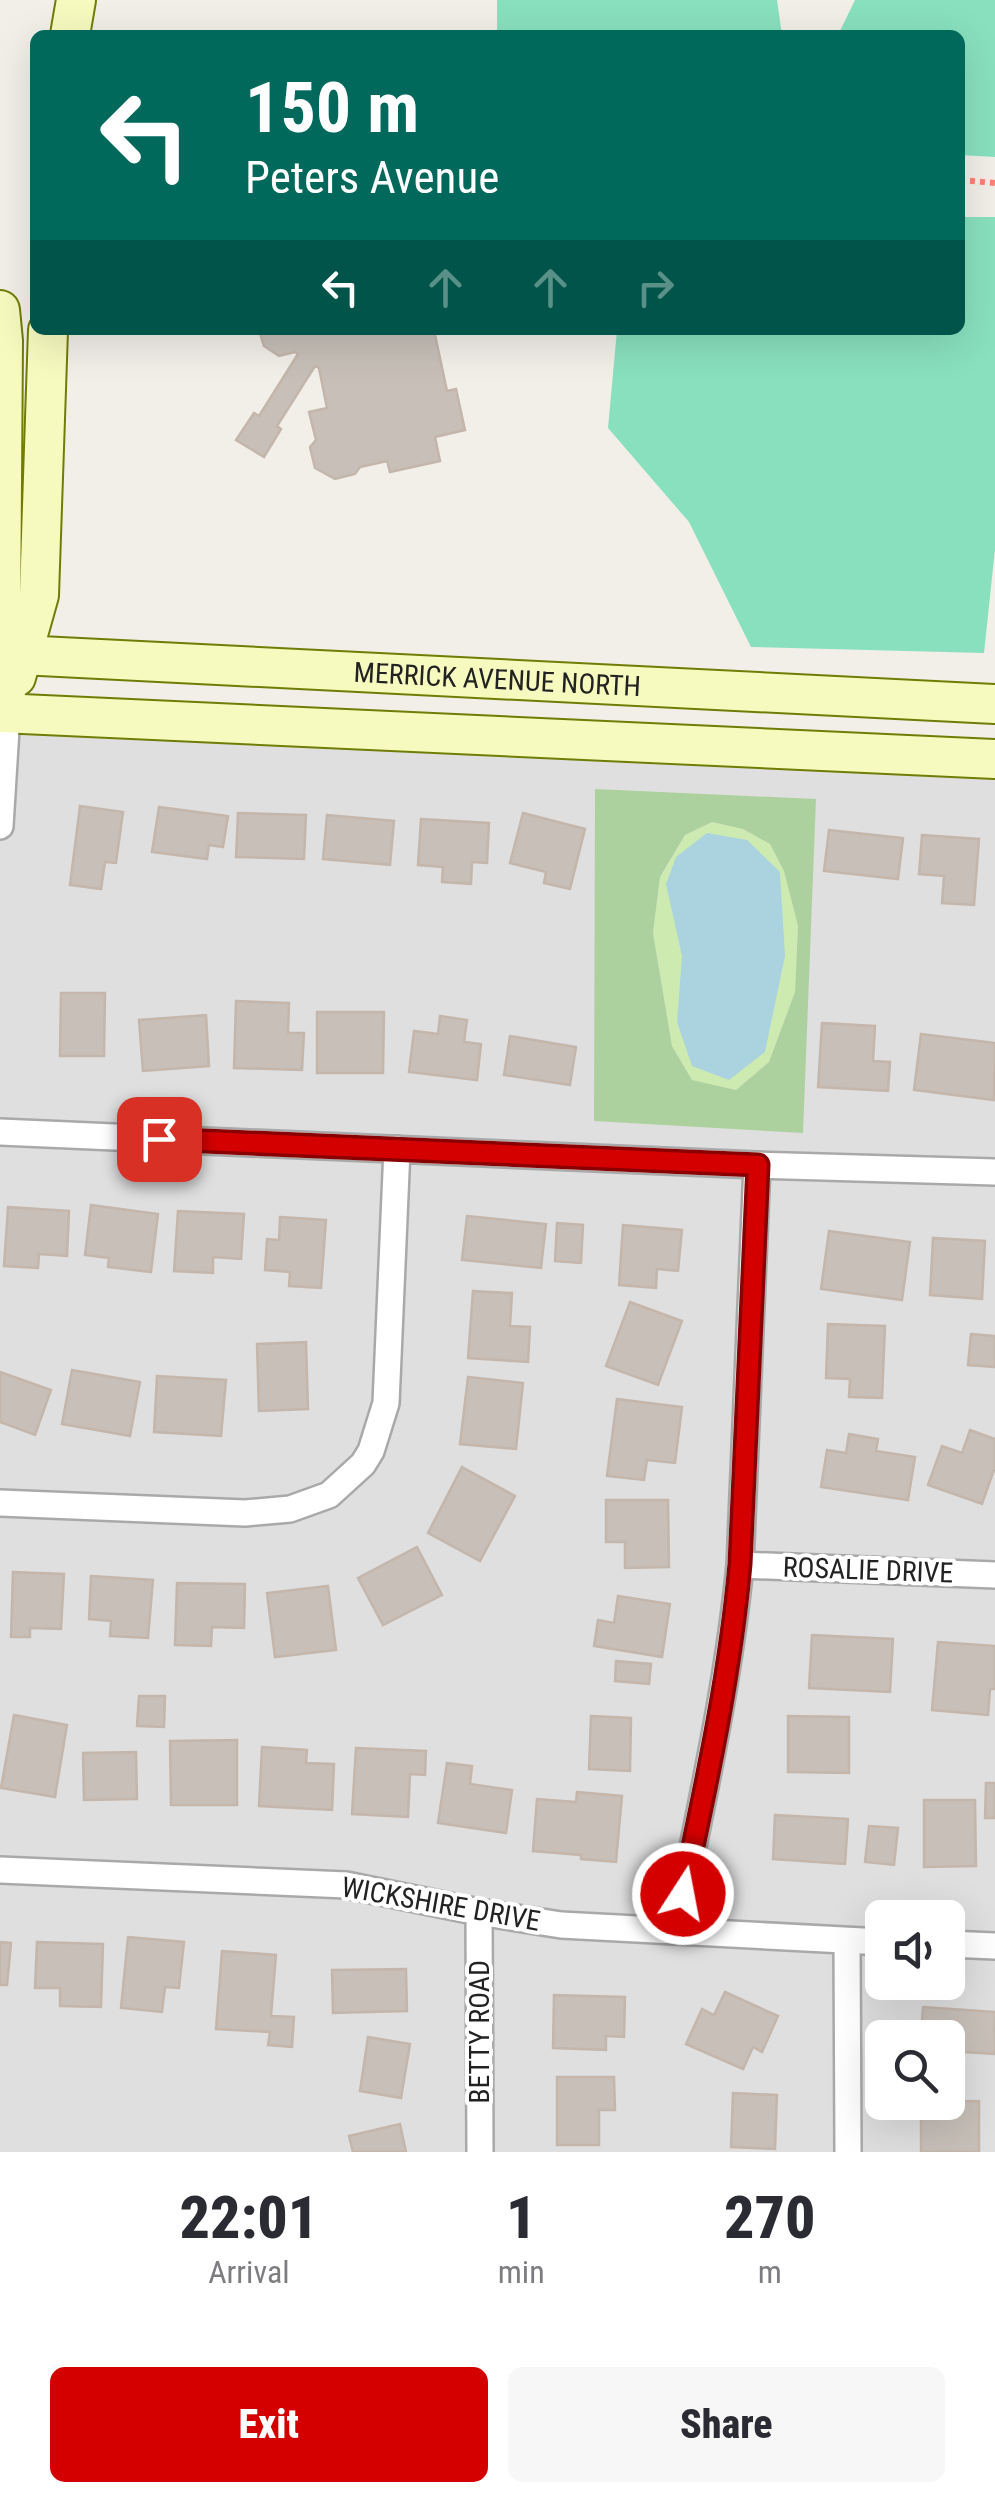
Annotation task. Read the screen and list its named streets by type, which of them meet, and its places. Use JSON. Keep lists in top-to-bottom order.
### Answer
{
  "streets": {
    "main road": ["MERRICK AVENUE NORTH"],
    "street": ["ROSALIE DRIVE", "WICKSHIRE DRIVE", "BETTY ROAD"]
  },
  "crossings": [
    ["WICKSHIRE DRIVE", "BETTY ROAD"]
  ],
  "page": {
    "turn": ["150 m", "Peters Avenue"],
    "eta": [
      "22:01",
      "Arrival",
      "1",
      "min",
      "270",
      "m"
    ],
    "buttons": ["Exit", "Share"]
  }
}
